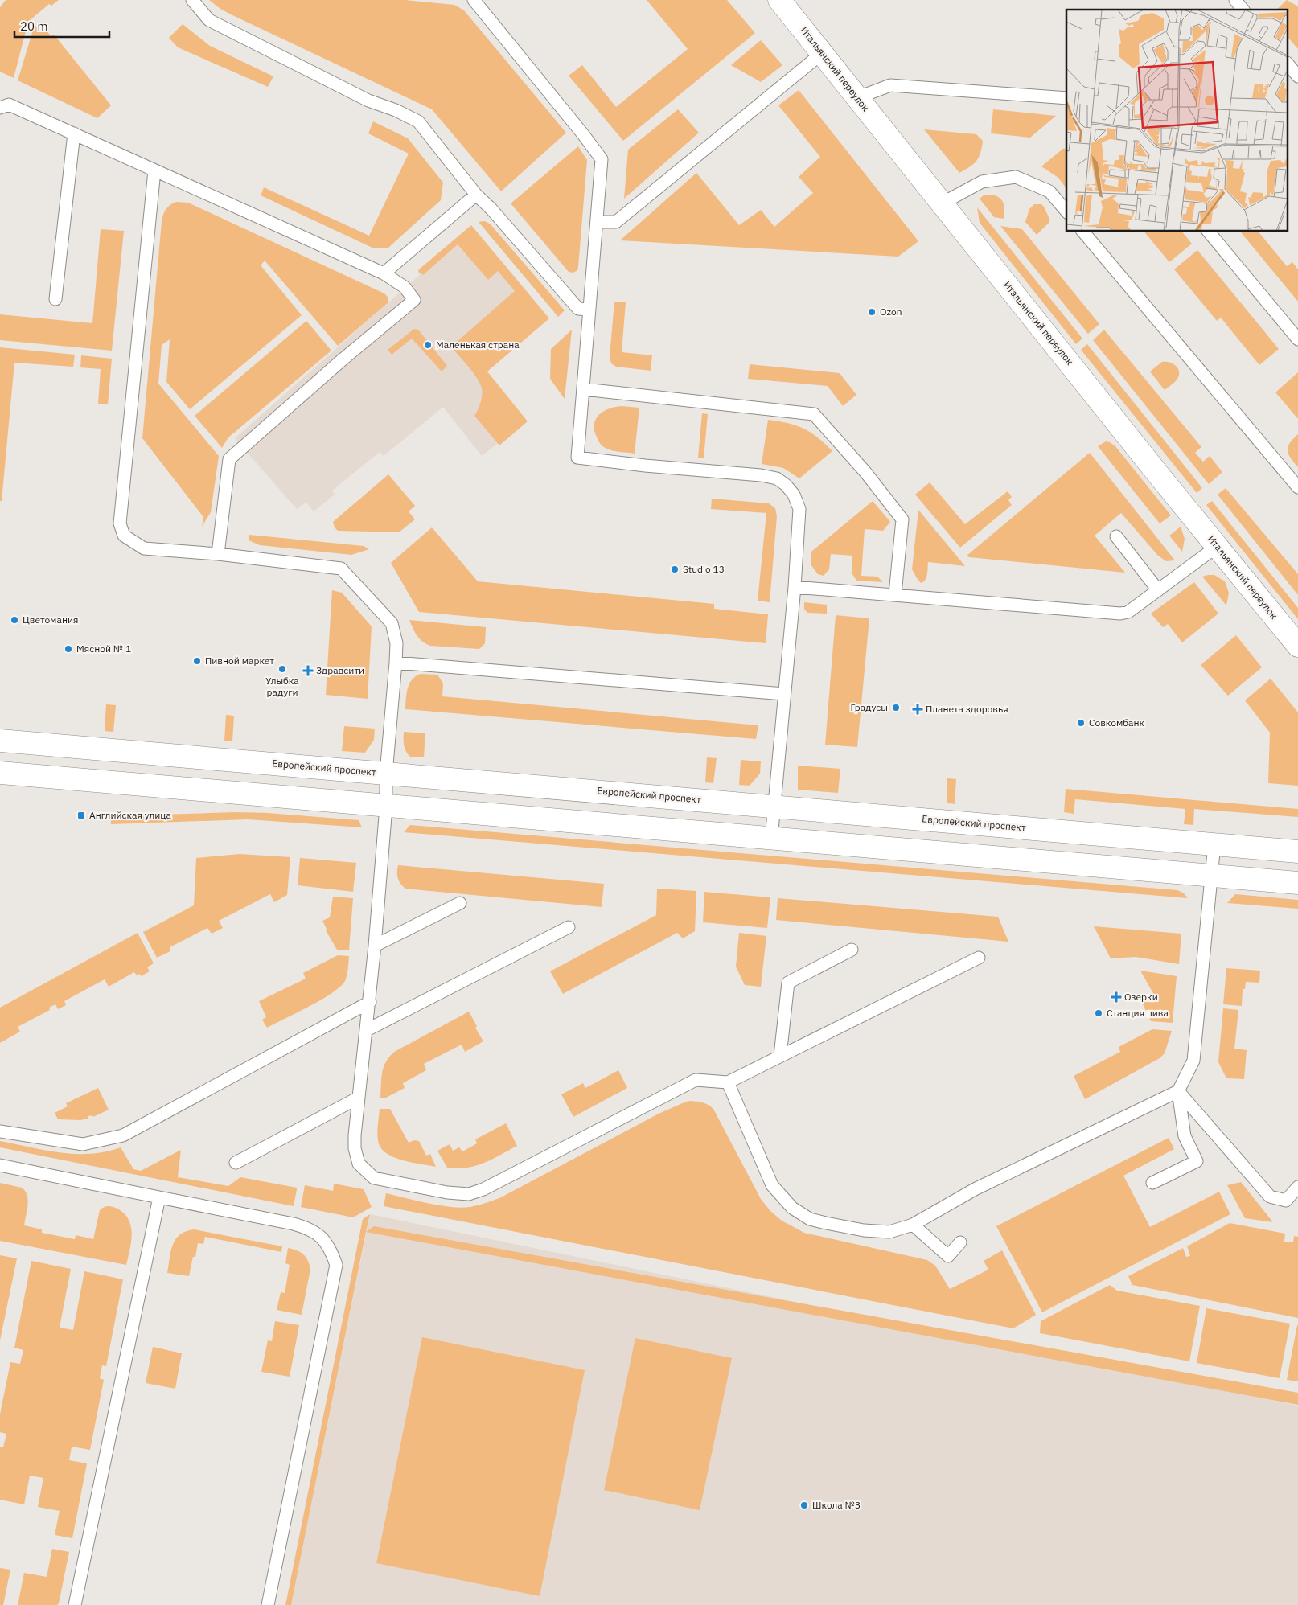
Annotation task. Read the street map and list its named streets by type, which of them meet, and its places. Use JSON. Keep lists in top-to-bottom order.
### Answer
{
  "streets": {
    "street": ["Итальянский переулок", "Европейский проспект"]
  },
  "places": {
    "other": [
      "Ozon",
      "Маленькая страна",
      "Studio 13",
      "Цветомания",
      "Мясной № 1",
      "Пивной маркет",
      "Улыбка радуги",
      "Градусы",
      "Совкомбанк",
      "Станция пива",
      "Школа №3"
    ],
    "health": ["Здравсити", "Планета здоровья", "Озерки"],
    "transit": ["Английская улица"]
  },
  "scale_bar": "20 m"
}
